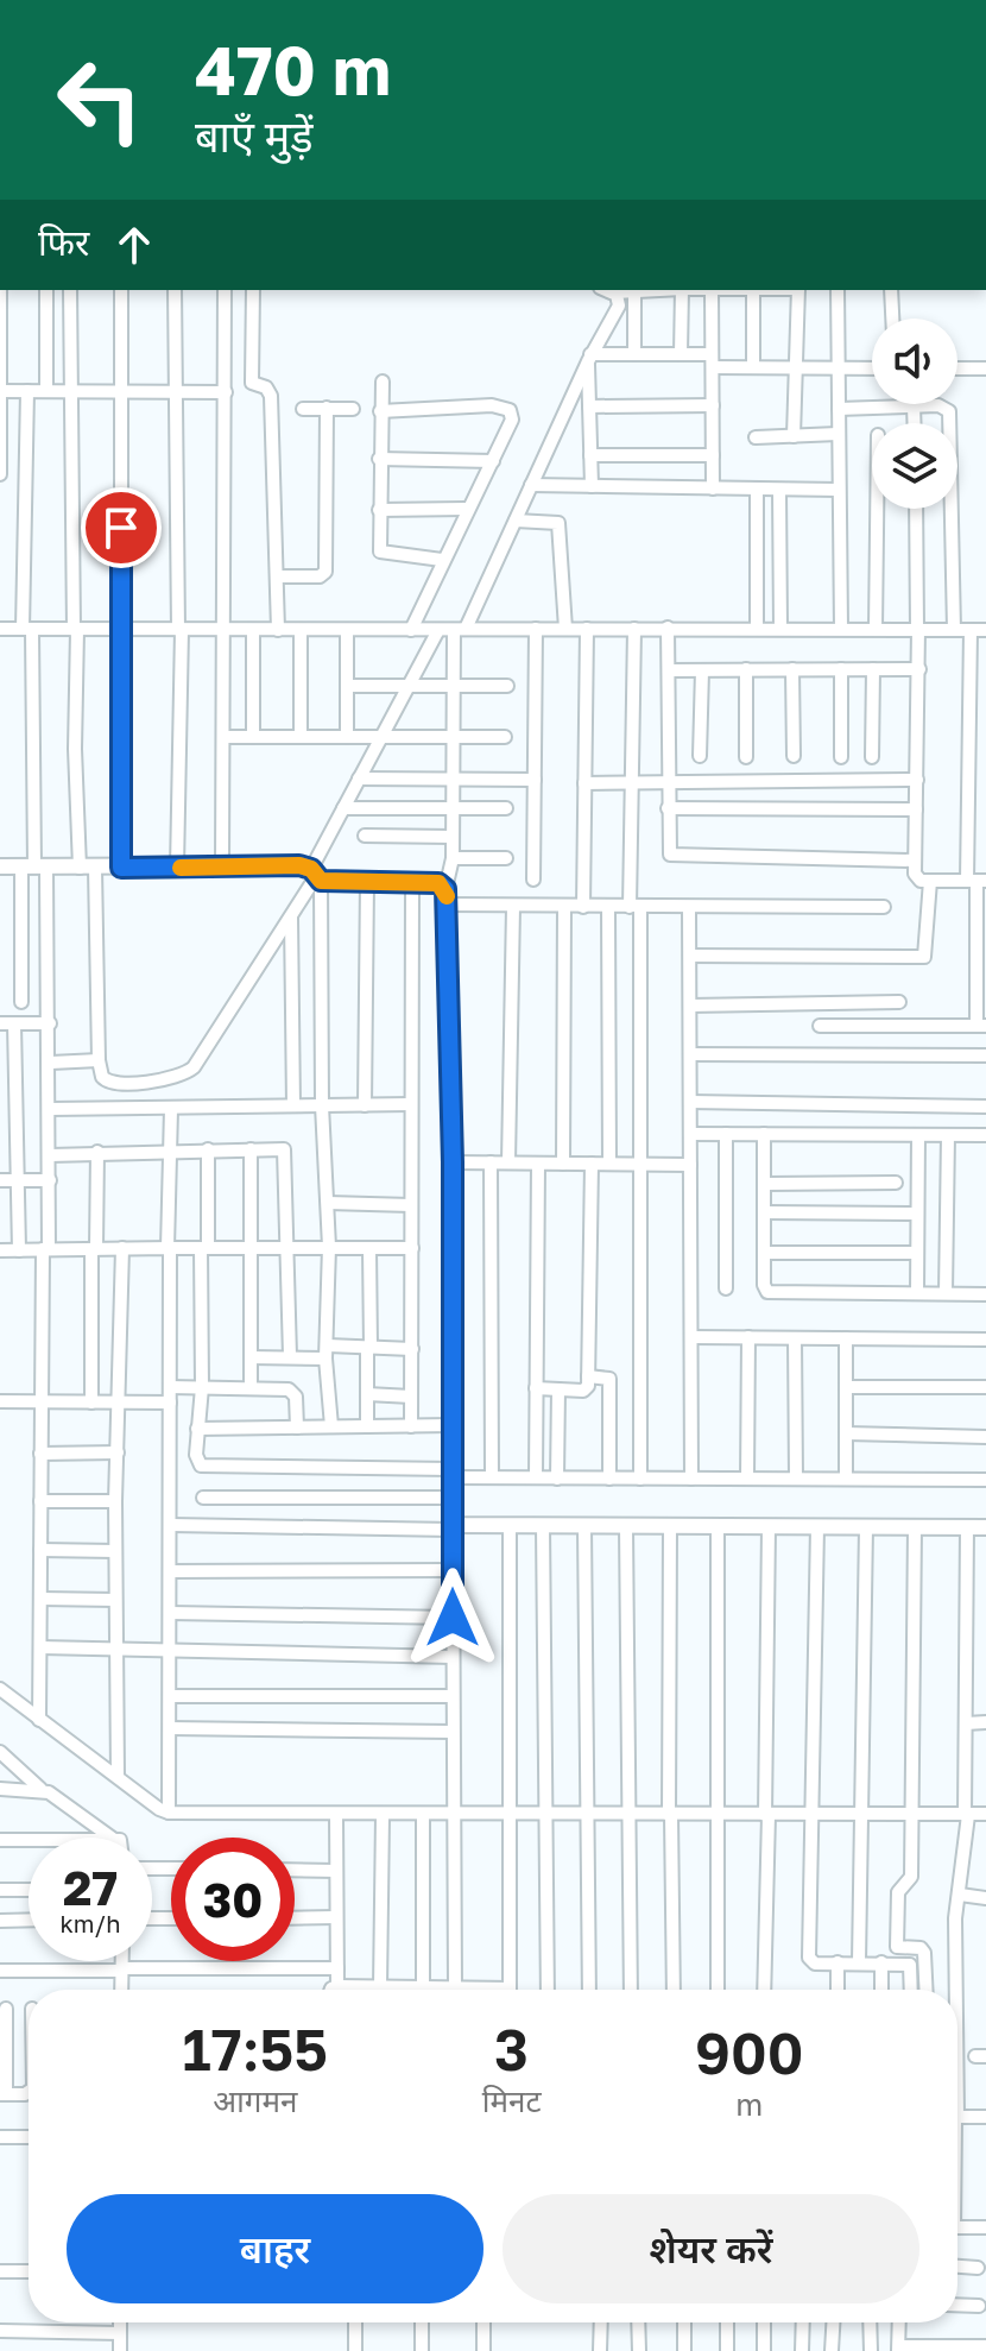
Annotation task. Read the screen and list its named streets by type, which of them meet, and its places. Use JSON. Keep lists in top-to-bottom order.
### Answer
{
  "page": {
    "turn": ["470 m", "बाएँ मुड़ें"],
    "then": "फिर",
    "speed": "27 km/h",
    "limit": "30",
    "eta": [
      "17:55",
      "आगमन",
      "3",
      "मिनट",
      "900",
      "m"
    ],
    "buttons": ["बाहर", "शेयर करें"]
  }
}
